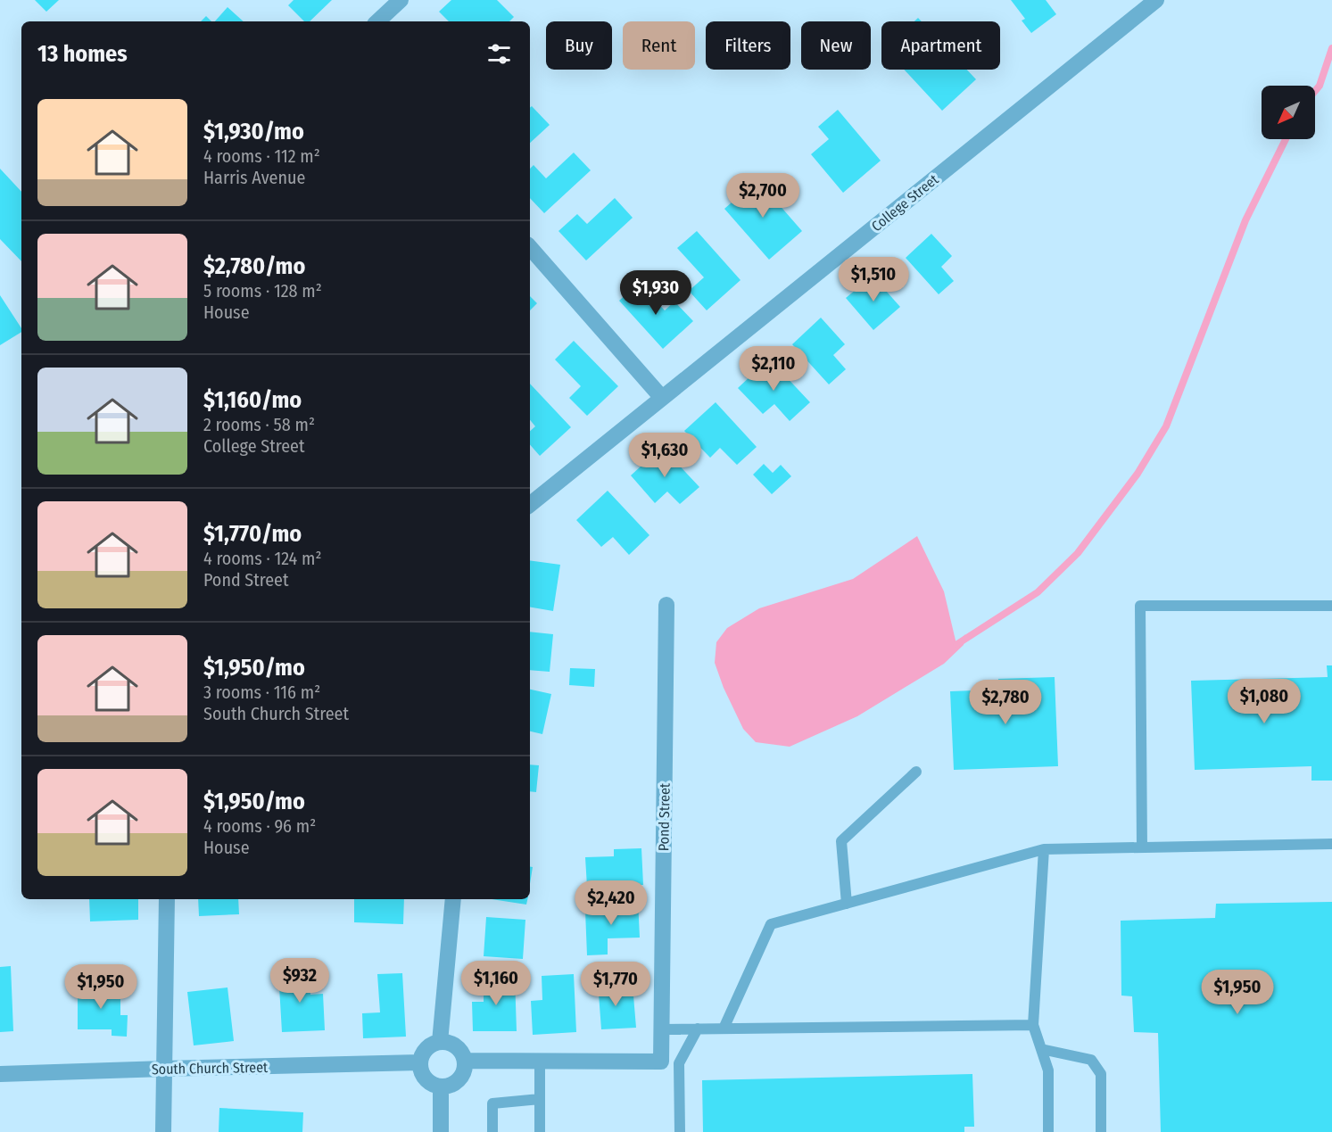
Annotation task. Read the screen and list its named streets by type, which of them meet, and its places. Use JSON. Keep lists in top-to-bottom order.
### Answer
{
  "streets": {
    "street": ["College Street", "Pond Street", "South Church Street"]
  },
  "north": "bottom left",
  "page": {
    "chip": [
      "Buy",
      "Rent",
      "Filters",
      "New",
      "Apartment"
    ],
    "heading": "13 homes",
    "list": [
      {
        "name": "$1,930/mo",
        "note": "4 rooms · 112 m² · Harris Avenue"
      },
      {
        "name": "$2,780/mo",
        "note": "5 rooms · 128 m² · House"
      },
      {
        "name": "$1,160/mo",
        "note": "2 rooms · 58 m² · College Street"
      },
      {
        "name": "$1,770/mo",
        "note": "4 rooms · 124 m² · Pond Street"
      },
      {
        "name": "$1,950/mo",
        "note": "3 rooms · 116 m² · South Church Street"
      },
      {
        "name": "$1,950/mo",
        "note": "4 rooms · 96 m² · House"
      }
    ],
    "price": [
      "$2,700",
      "$1,510",
      "$1,930",
      "$2,110",
      "$1,630",
      "$1,080",
      "$2,780",
      "$2,420",
      "$932",
      "$1,160",
      "$1,770",
      "$1,950",
      "$1,950"
    ]
  }
}
